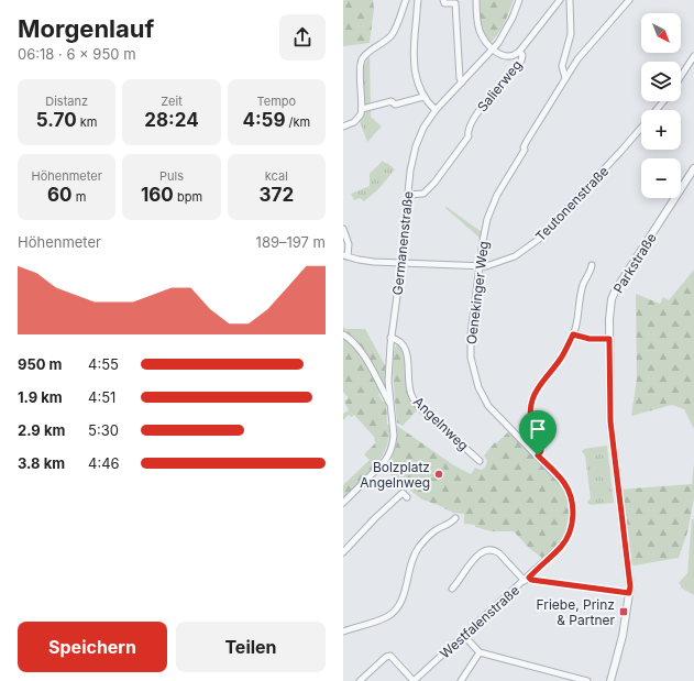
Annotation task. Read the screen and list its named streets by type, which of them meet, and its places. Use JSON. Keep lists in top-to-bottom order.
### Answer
{
  "streets": {
    "street": [
      "Salierweg",
      "Teutonenstraße",
      "Germanenstraße",
      "Parkstraße",
      "Oenekinger Weg",
      "Angelnweg",
      "Westfalenstraße"
    ]
  },
  "crossings": [
    ["Salierweg", "Germanenstraße"],
    ["Teutonenstraße", "Germanenstraße"],
    ["Teutonenstraße", "Oenekinger Weg"],
    ["Germanenstraße", "Angelnweg"],
    ["Parkstraße", "Westfalenstraße"],
    ["Oenekinger Weg", "Westfalenstraße"]
  ],
  "places": {
    "other": ["Bolzplatz Angelnweg"],
    "transit": ["Friebe, Prinz & Partner"]
  },
  "north": "bottom right",
  "page": {
    "heading": ["Morgenlauf", "06:18 · 6 × 950 m"],
    "map_buttons": ["+", "−"],
    "stats": [
      ["Distanz", "5.70 km"],
      ["Zeit", "28:24"],
      ["Tempo", "4:59 /km"],
      ["Höhenmeter", "60 m"],
      ["Puls", "160 bpm"],
      ["kcal", "372"]
    ],
    "chart": ["Höhenmeter", "189–197 m"],
    "list": [
      {
        "name": "950 m",
        "note": "4:55"
      },
      {
        "name": "1.9 km",
        "note": "4:51"
      },
      {
        "name": "2.9 km",
        "note": "5:30"
      },
      {
        "name": "3.8 km",
        "note": "4:46"
      }
    ],
    "buttons": ["Speichern", "Teilen"]
  }
}
